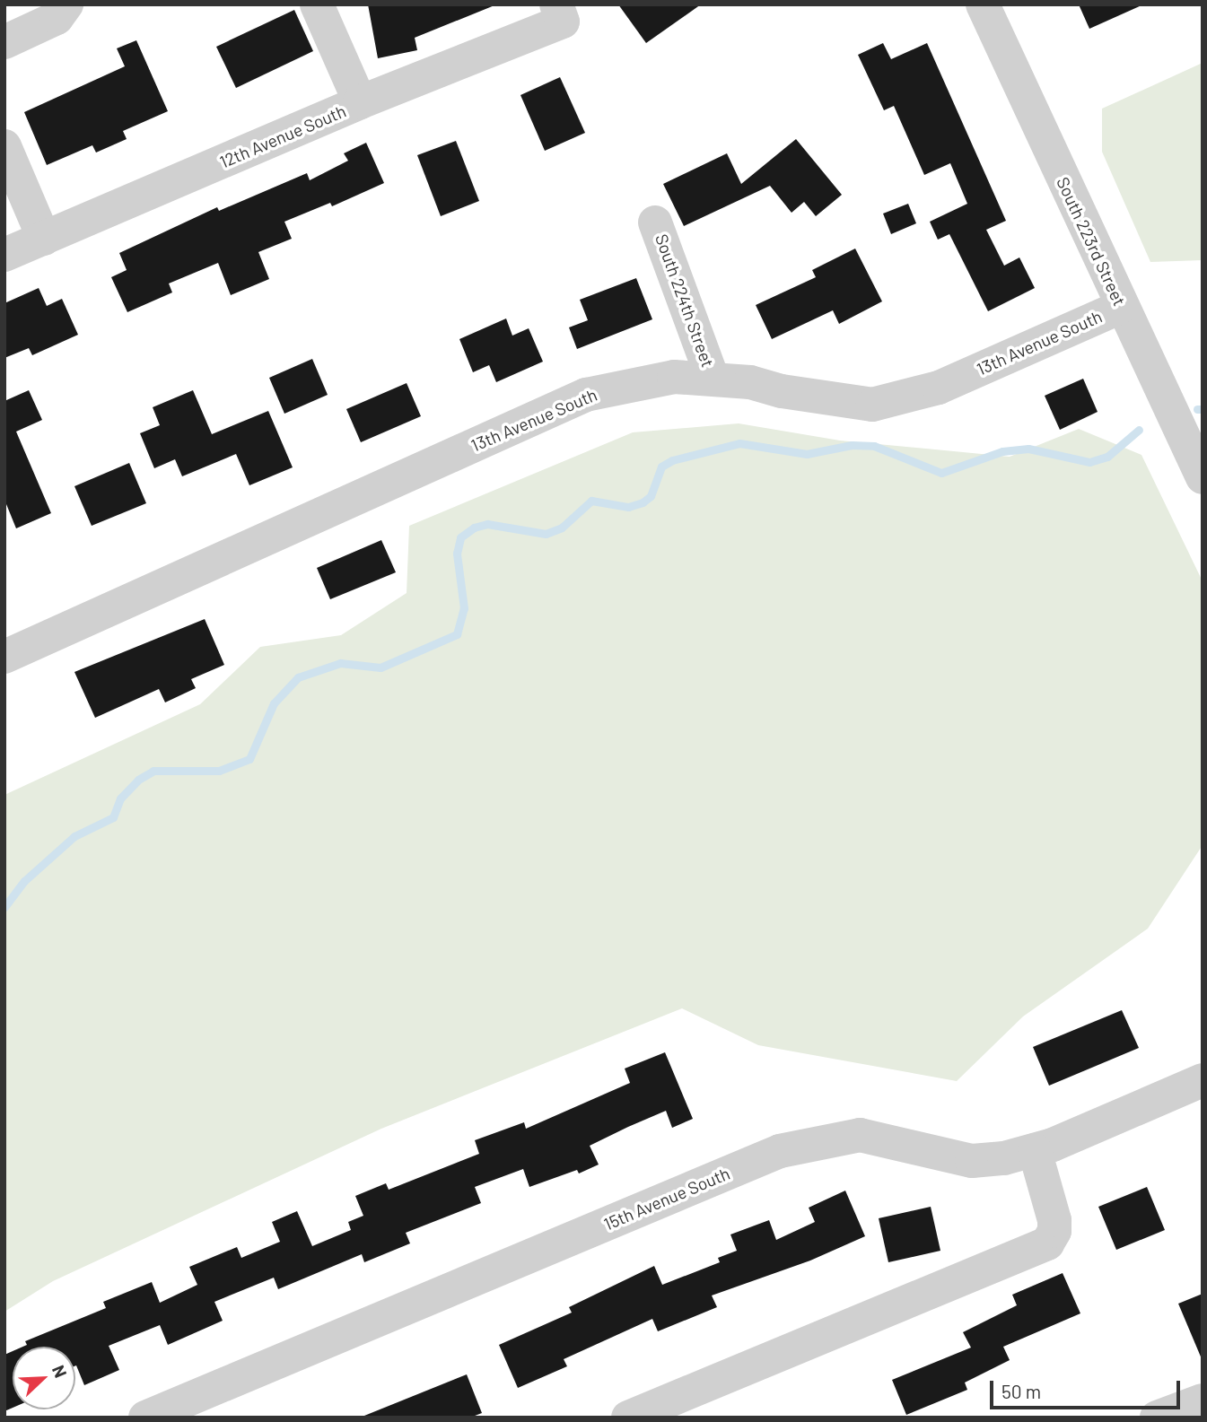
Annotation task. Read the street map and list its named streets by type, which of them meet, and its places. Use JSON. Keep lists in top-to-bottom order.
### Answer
{
  "streets": {
    "street": [
      "12th Avenue South",
      "South 223rd Street",
      "South 224th Street",
      "13th Avenue South",
      "15th Avenue South"
    ]
  },
  "crossings": [
    ["South 223rd Street", "13th Avenue South"],
    ["South 224th Street", "13th Avenue South"]
  ],
  "scale_bar": "50 m",
  "north": "top right"
}
